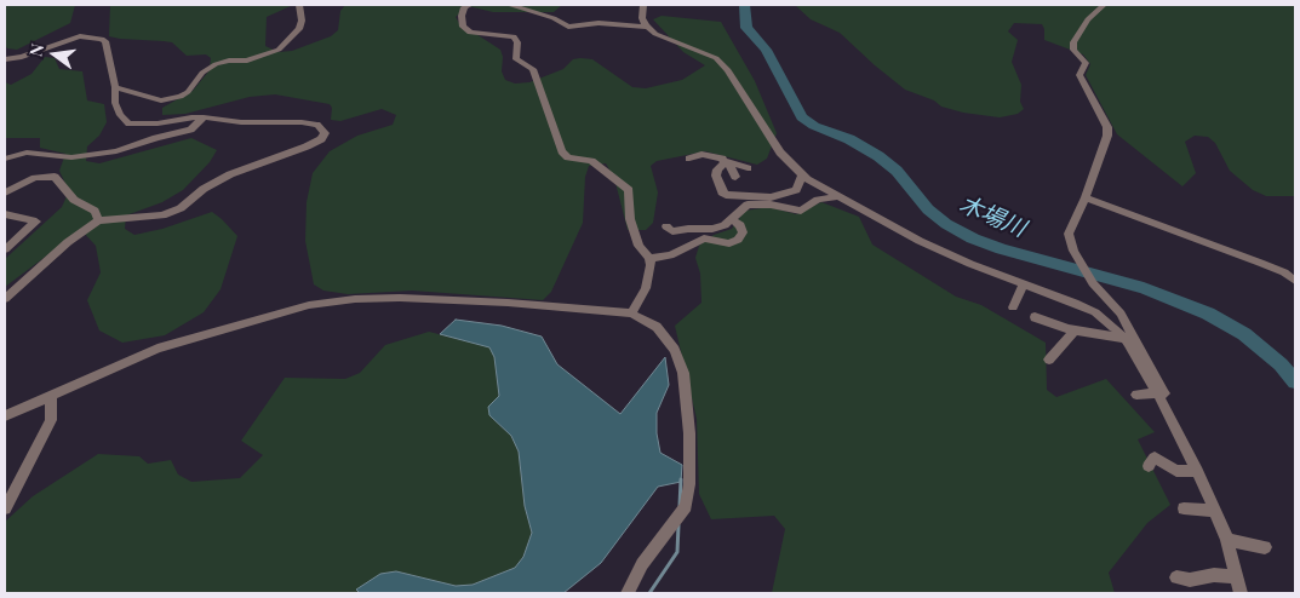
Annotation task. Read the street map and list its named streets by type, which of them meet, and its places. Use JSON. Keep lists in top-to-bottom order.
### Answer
{
  "water": ["木場川"],
  "north": "left"
}
